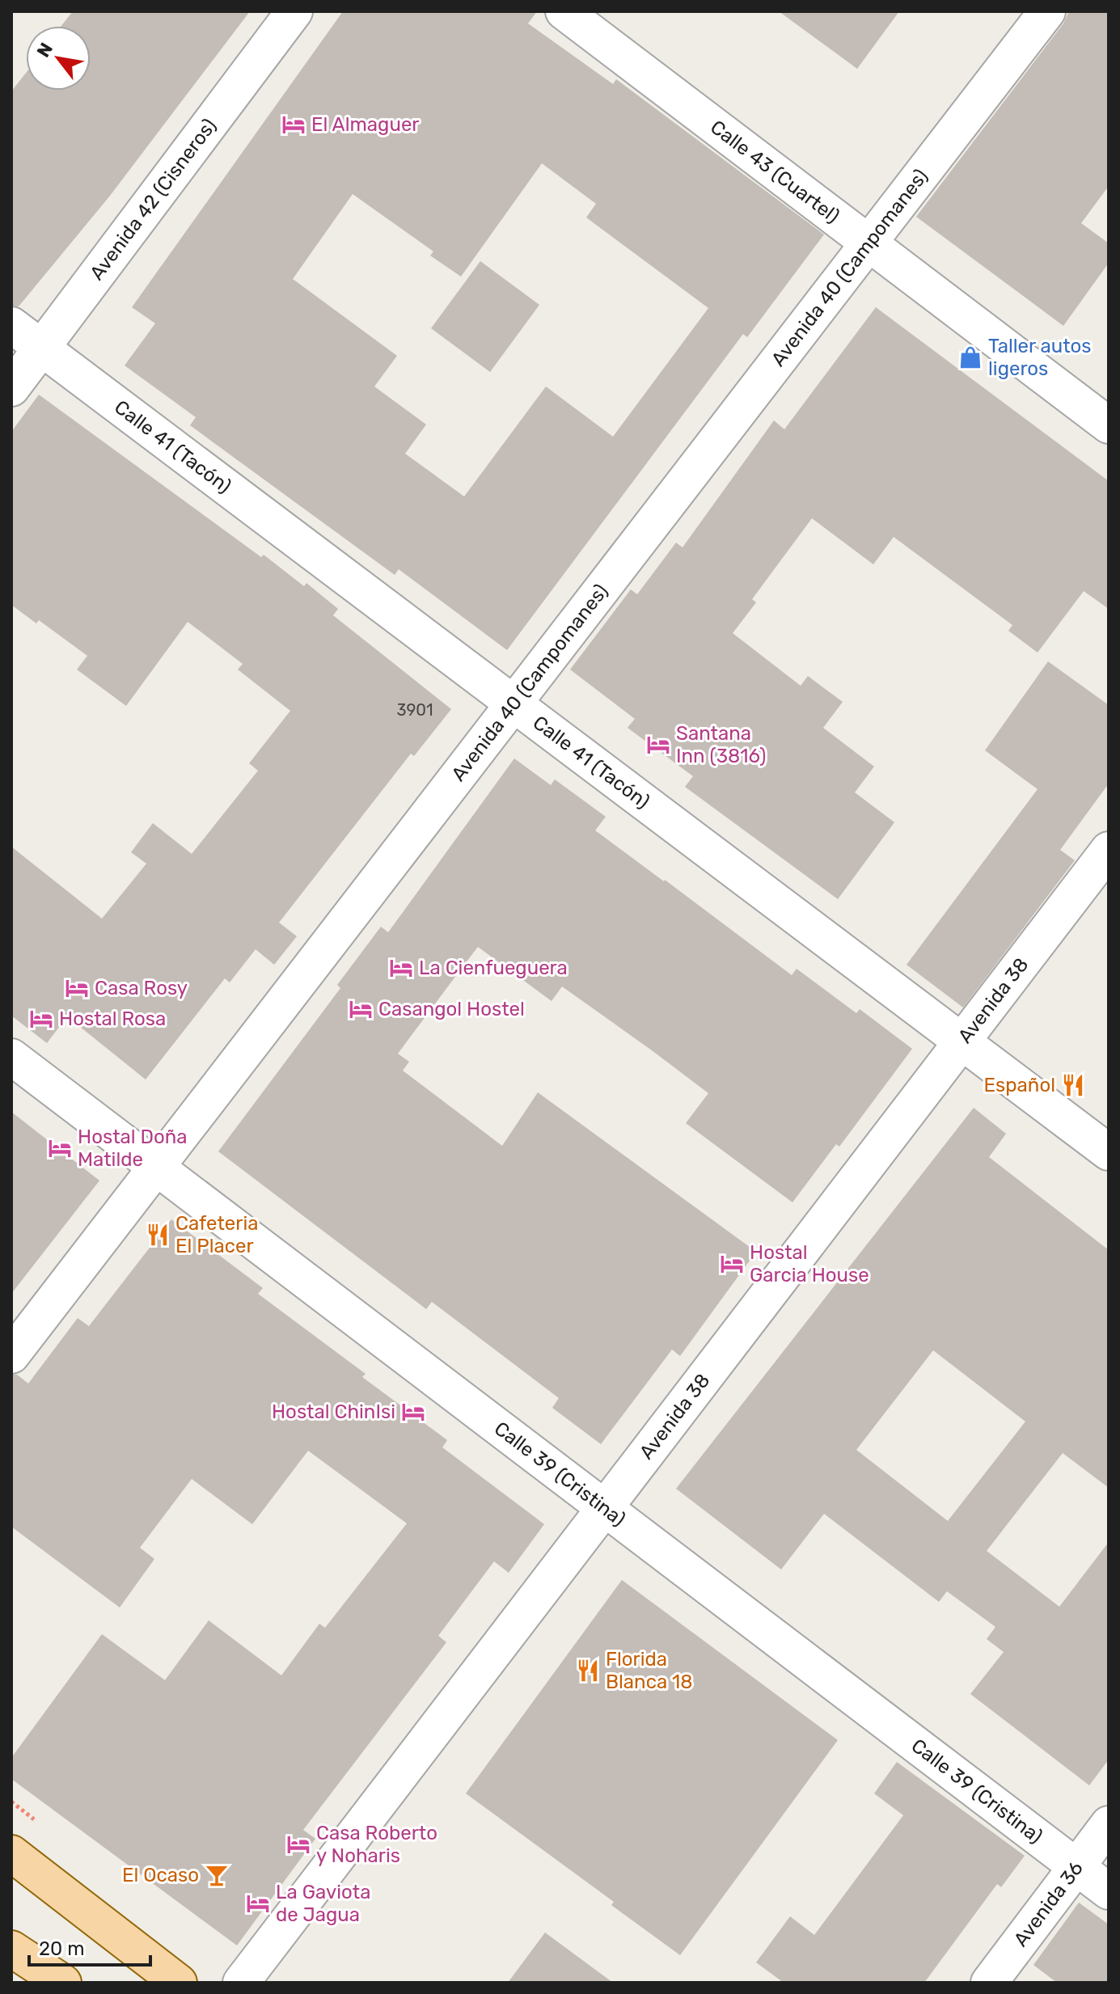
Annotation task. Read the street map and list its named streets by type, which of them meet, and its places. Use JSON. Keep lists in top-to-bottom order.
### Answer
{
  "streets": {
    "street": [
      "Calle 43 (Cuartel)",
      "Avenida 42 (Cisneros)",
      "Avenida 40 (Campomanes)",
      "Calle 41 (Tacón)",
      "Avenida 38",
      "Calle 39 (Cristina)",
      "Avenida 36"
    ]
  },
  "crossings": [
    ["Calle 43 (Cuartel)", "Avenida 40 (Campomanes)"],
    ["Avenida 42 (Cisneros)", "Calle 41 (Tacón)"],
    ["Avenida 40 (Campomanes)", "Calle 41 (Tacón)"],
    ["Avenida 40 (Campomanes)", "Calle 39 (Cristina)"],
    ["Calle 41 (Tacón)", "Avenida 38"],
    ["Avenida 38", "Calle 39 (Cristina)"],
    ["Calle 39 (Cristina)", "Avenida 36"]
  ],
  "places": {
    "hotel": [
      "El Almaguer",
      "Santana Inn (3816)",
      "La Cienfueguera",
      "Casa Rosy",
      "Casangol Hostel",
      "Hostal Rosa",
      "Hostal Doña Matilde",
      "Hostal Garcia House",
      "Hostal ChinIsi",
      "Casa Roberto y Noharis",
      "La Gaviota de Jagua"
    ],
    "shop": ["Taller autos ligeros"],
    "restaurant": ["Español", "Cafeteria El Placer", "Florida Blanca 18"],
    "bar": ["El Ocaso"]
  },
  "house_numbers": ["3901"],
  "scale_bar": "20 m",
  "north": "top left"
}
